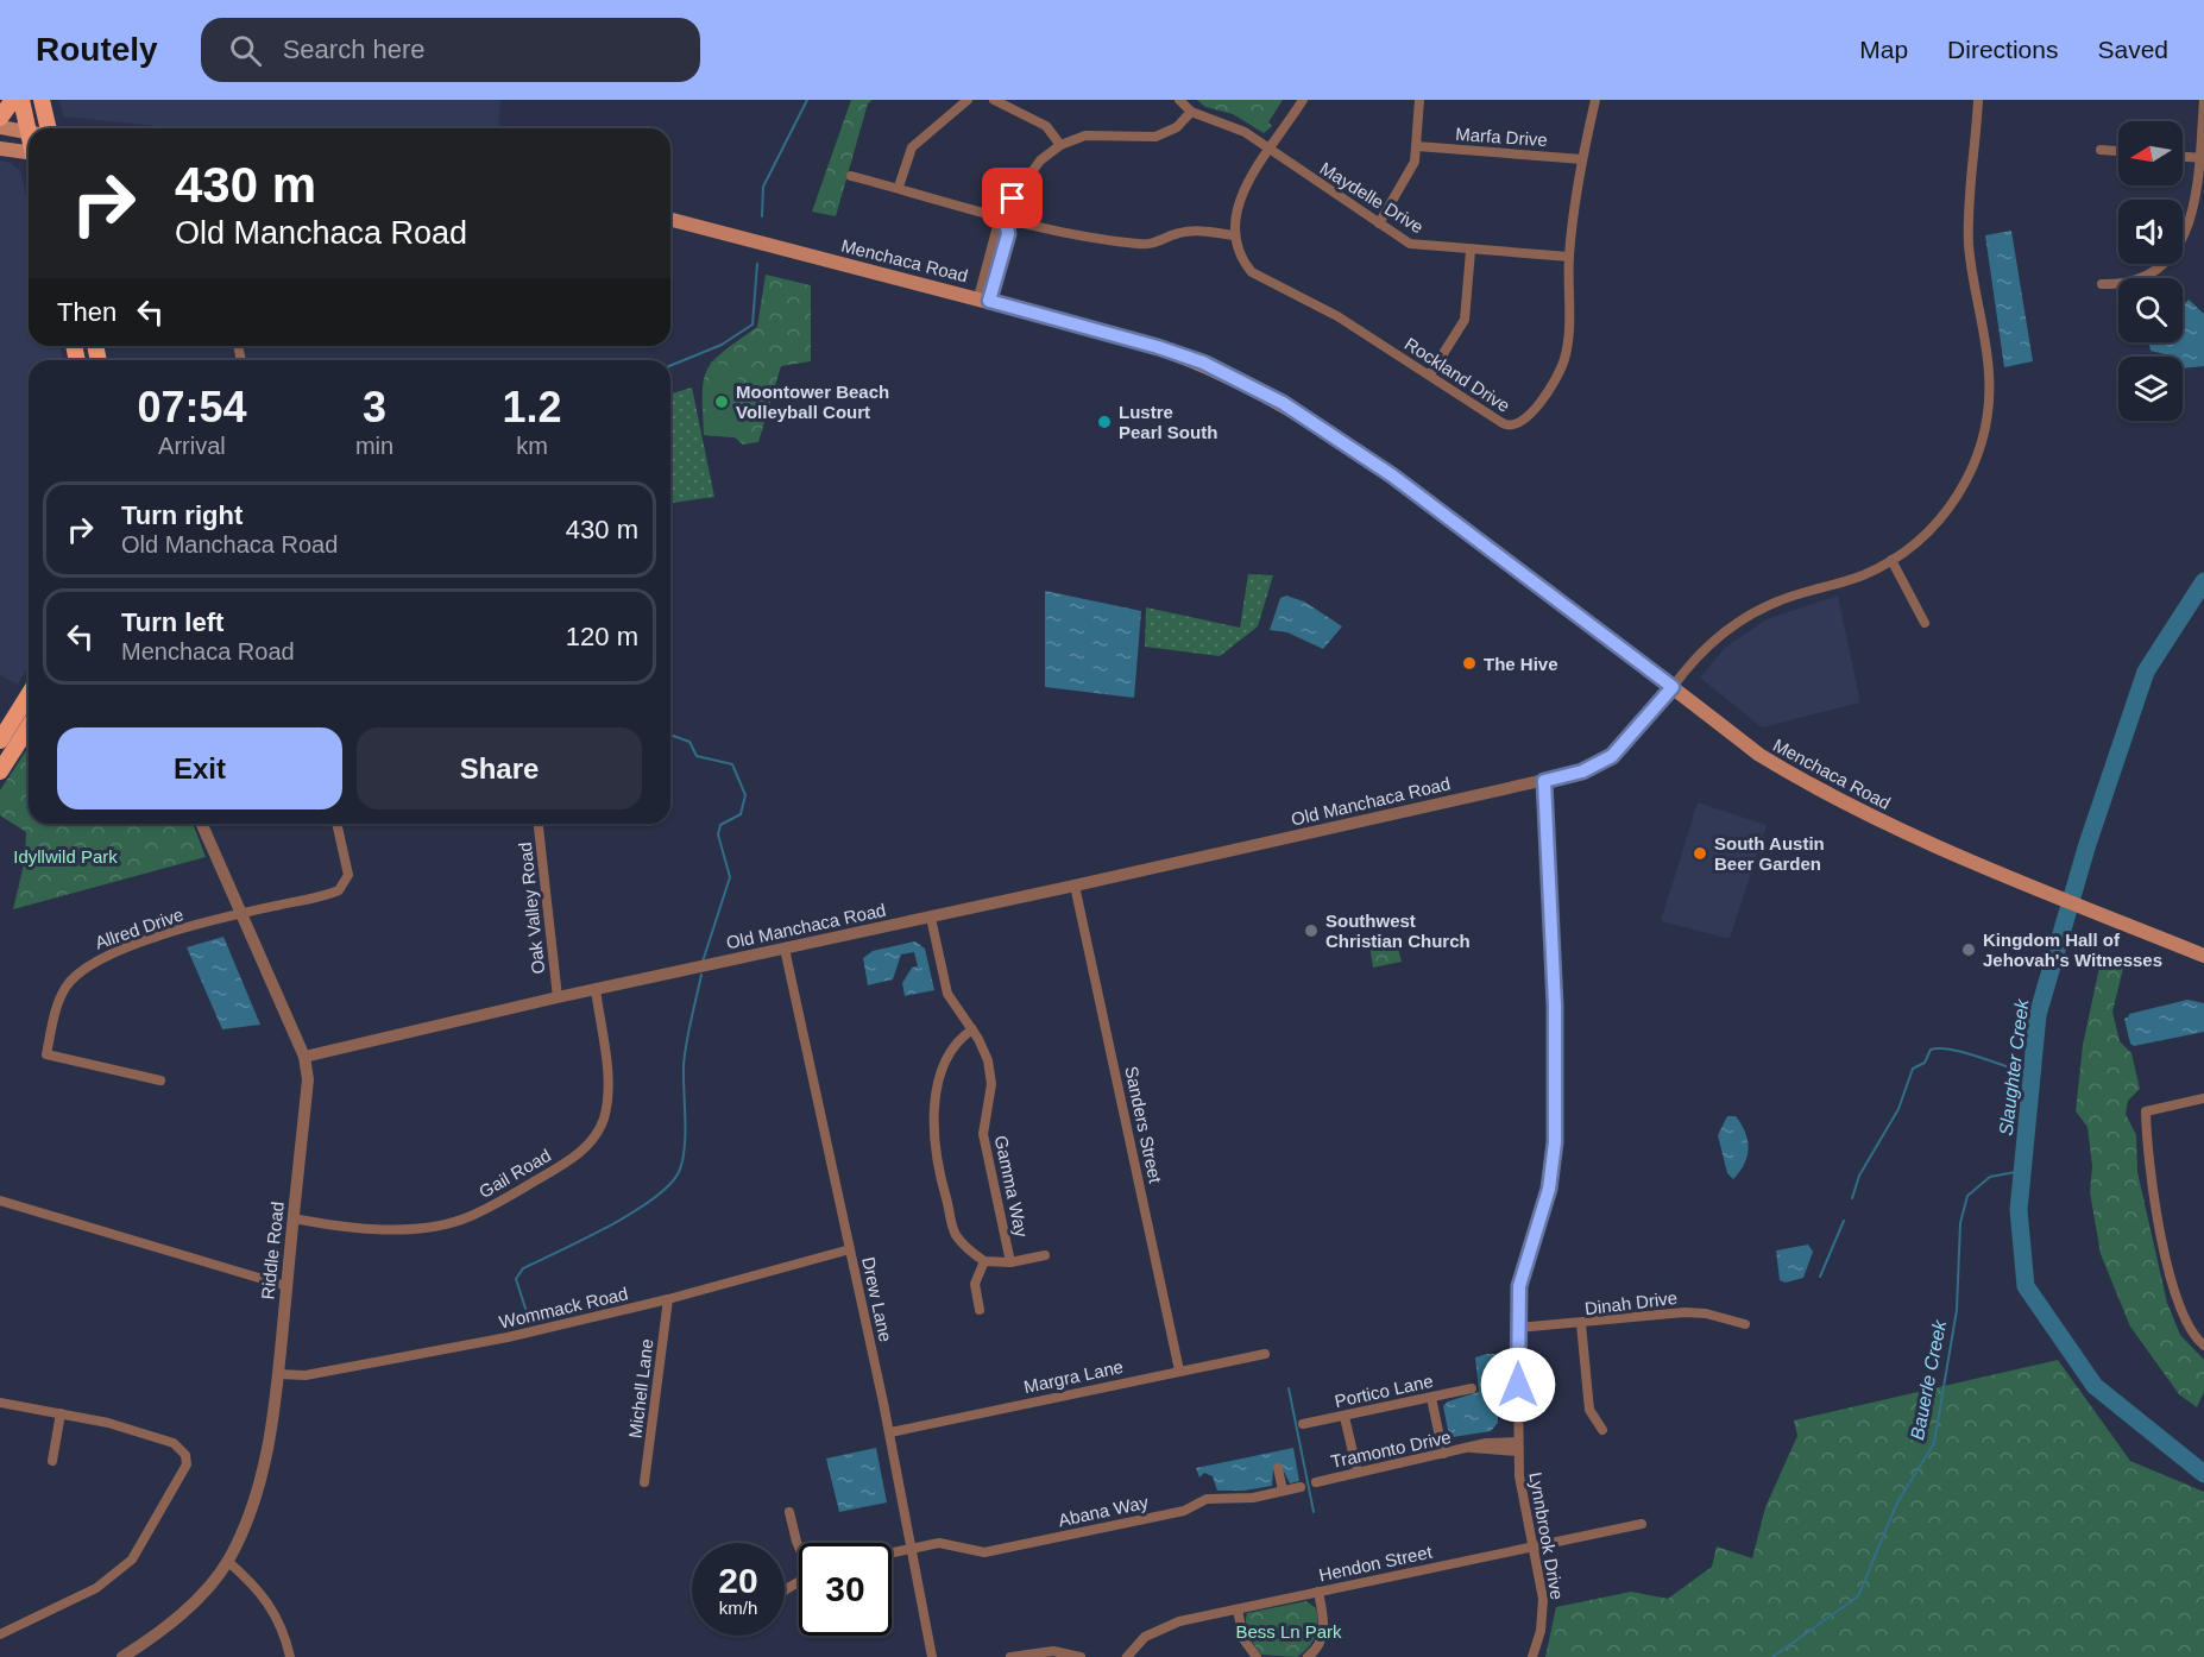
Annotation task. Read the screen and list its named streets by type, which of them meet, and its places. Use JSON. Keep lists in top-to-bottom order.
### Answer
{
  "streets": {
    "main road": ["Menchaca Road"],
    "street": [
      "Marfa Drive",
      "Maydelle Drive",
      "Rockland Drive",
      "Old Manchaca Road",
      "Oak Valley Road",
      "Allred Drive",
      "Sanders Street",
      "Gail Road",
      "Gamma Way",
      "Riddle Road",
      "Drew Lane",
      "Dinah Drive",
      "Wommack Road",
      "Margra Lane",
      "Michell Lane",
      "Portico Lane",
      "Tramonto Drive",
      "Abana Way",
      "Lynnbrook Drive",
      "Hendon Street"
    ]
  },
  "crossings": [
    ["Marfa Drive", "Rockland Drive"],
    ["Maydelle Drive", "Rockland Drive"],
    ["Menchaca Road", "Old Manchaca Road"],
    ["Old Manchaca Road", "Oak Valley Road"],
    ["Old Manchaca Road", "Sanders Street"],
    ["Old Manchaca Road", "Gail Road"],
    ["Old Manchaca Road", "Gamma Way"],
    ["Old Manchaca Road", "Riddle Road"],
    ["Old Manchaca Road", "Drew Lane"],
    ["Old Manchaca Road", "Lynnbrook Drive"],
    ["Allred Drive", "Riddle Road"],
    ["Sanders Street", "Margra Lane"],
    ["Gail Road", "Riddle Road"],
    ["Riddle Road", "Wommack Road"],
    ["Drew Lane", "Wommack Road"],
    ["Drew Lane", "Margra Lane"],
    ["Drew Lane", "Abana Way"],
    ["Dinah Drive", "Lynnbrook Drive"],
    ["Wommack Road", "Michell Lane"],
    ["Tramonto Drive", "Lynnbrook Drive"],
    ["Lynnbrook Drive", "Hendon Street"]
  ],
  "water": ["Slaughter Creek", "Bauerle Creek"],
  "parks": ["Idyllwild Park", "Bess Ln Park"],
  "places": [
    "Moontower Beach Volleyball Court",
    "Lustre Pearl South",
    "The Hive",
    "South Austin Beer Garden",
    "Southwest Christian Church",
    "Kingdom Hall of Jehovah's Witnesses"
  ],
  "north": "left",
  "page": {
    "header": "Routely",
    "search": "Search here",
    "nav": ["Map", "Directions", "Saved"],
    "turn": ["430 m", "Old Manchaca Road"],
    "then": "Then",
    "eta": [
      "07:54",
      "Arrival",
      "3",
      "min",
      "1.2",
      "km"
    ],
    "list": [
      {
        "name": "Turn right",
        "note": "Old Manchaca Road",
        "value": "430 m"
      },
      {
        "name": "Turn left",
        "note": "Menchaca Road",
        "value": "120 m"
      }
    ],
    "buttons": ["Exit", "Share"],
    "speed": "20 km/h",
    "limit": "30"
  }
}
